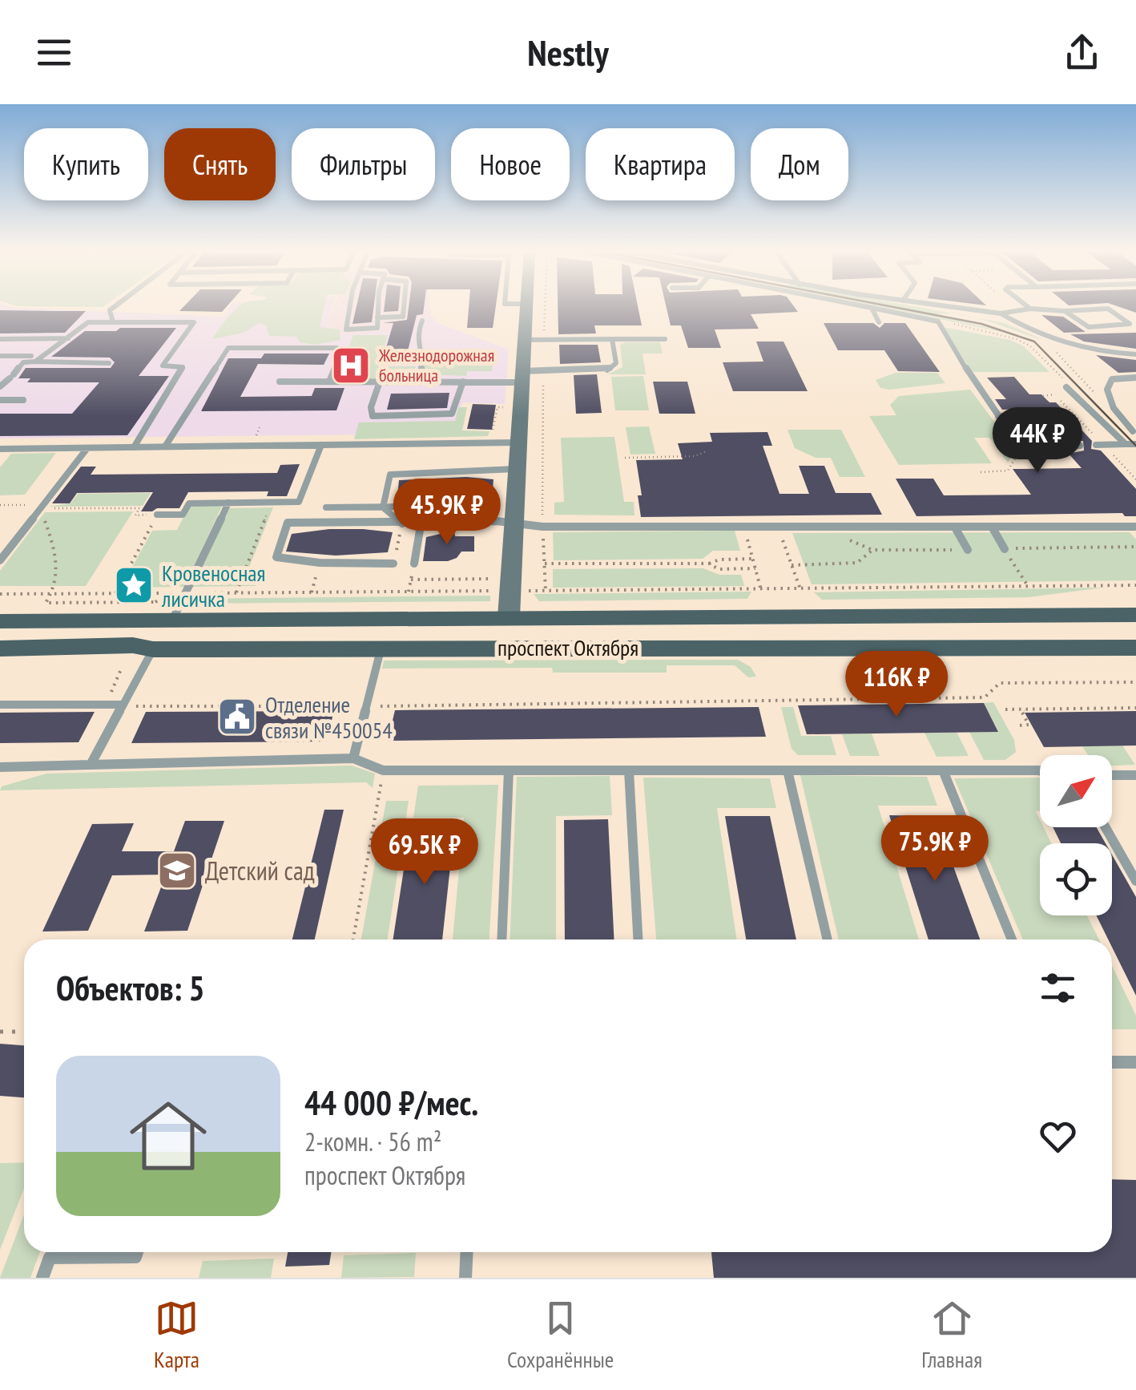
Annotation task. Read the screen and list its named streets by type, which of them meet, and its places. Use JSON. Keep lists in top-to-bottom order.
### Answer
{
  "streets": {
    "main road": ["проспект Октября"]
  },
  "places": {
    "hospital": ["Железнодорожная больница"],
    "place": ["Кровеносная лисичка"],
    "public building": ["Отделение связи №450054"],
    "school or university": ["Детский сад"]
  },
  "north": "top right",
  "page": {
    "header": "Nestly",
    "chip": [
      "Купить",
      "Снять",
      "Фильтры",
      "Новое",
      "Квартира",
      "Дом"
    ],
    "price": [
      "44K ₽",
      "45.9K ₽",
      "116K ₽",
      "75.9K ₽",
      "69.5K ₽"
    ],
    "heading": "Объектов: 5",
    "list": [
      {
        "name": "44 000 ₽/мес.",
        "note": "2-комн. · 56 m² · проспект Октября"
      }
    ],
    "tabs": ["Карта", "Сохранённые", "Главная"]
  }
}
